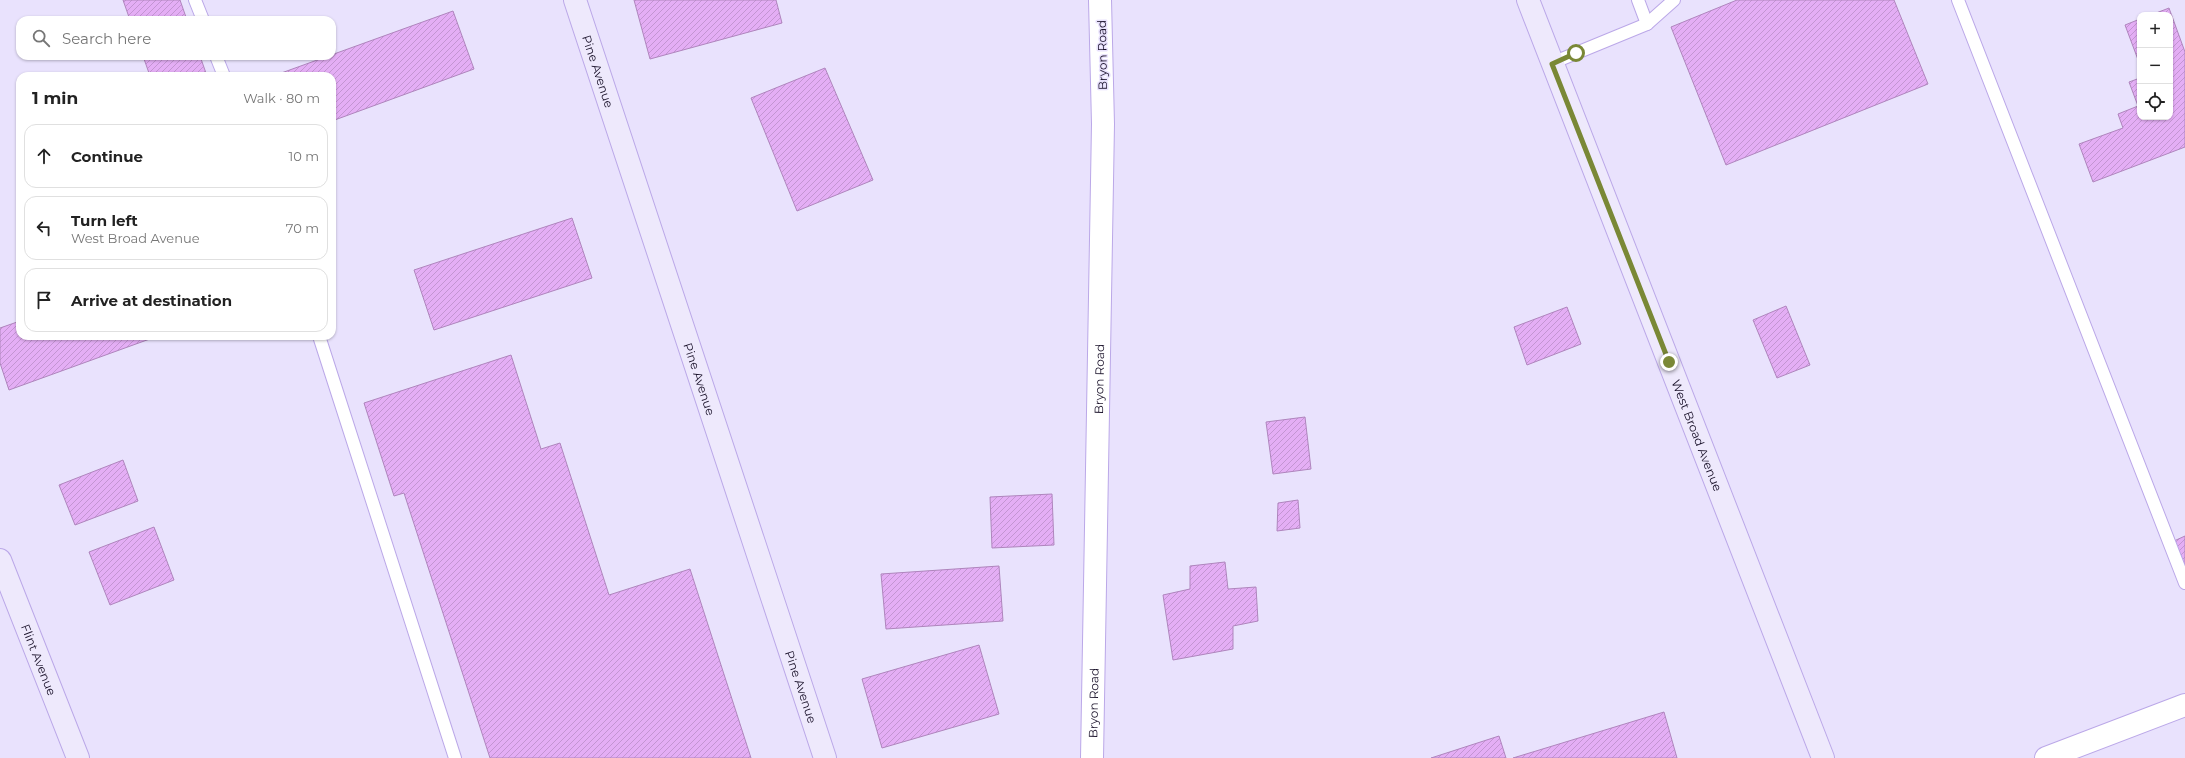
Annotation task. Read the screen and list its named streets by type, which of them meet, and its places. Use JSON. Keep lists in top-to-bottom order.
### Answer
{
  "streets": {
    "main road": ["Pine Avenue", "West Broad Avenue", "Flint Avenue"],
    "street": ["Bryon Road"]
  },
  "page": {
    "map_buttons": ["+", "−"],
    "search": "Search here",
    "heading": ["1 min", "Walk · 80 m"],
    "list": [
      ["Continue", "10 m"],
      ["Turn left", "West Broad Avenue", "70 m"],
      "Arrive at destination"
    ]
  }
}
